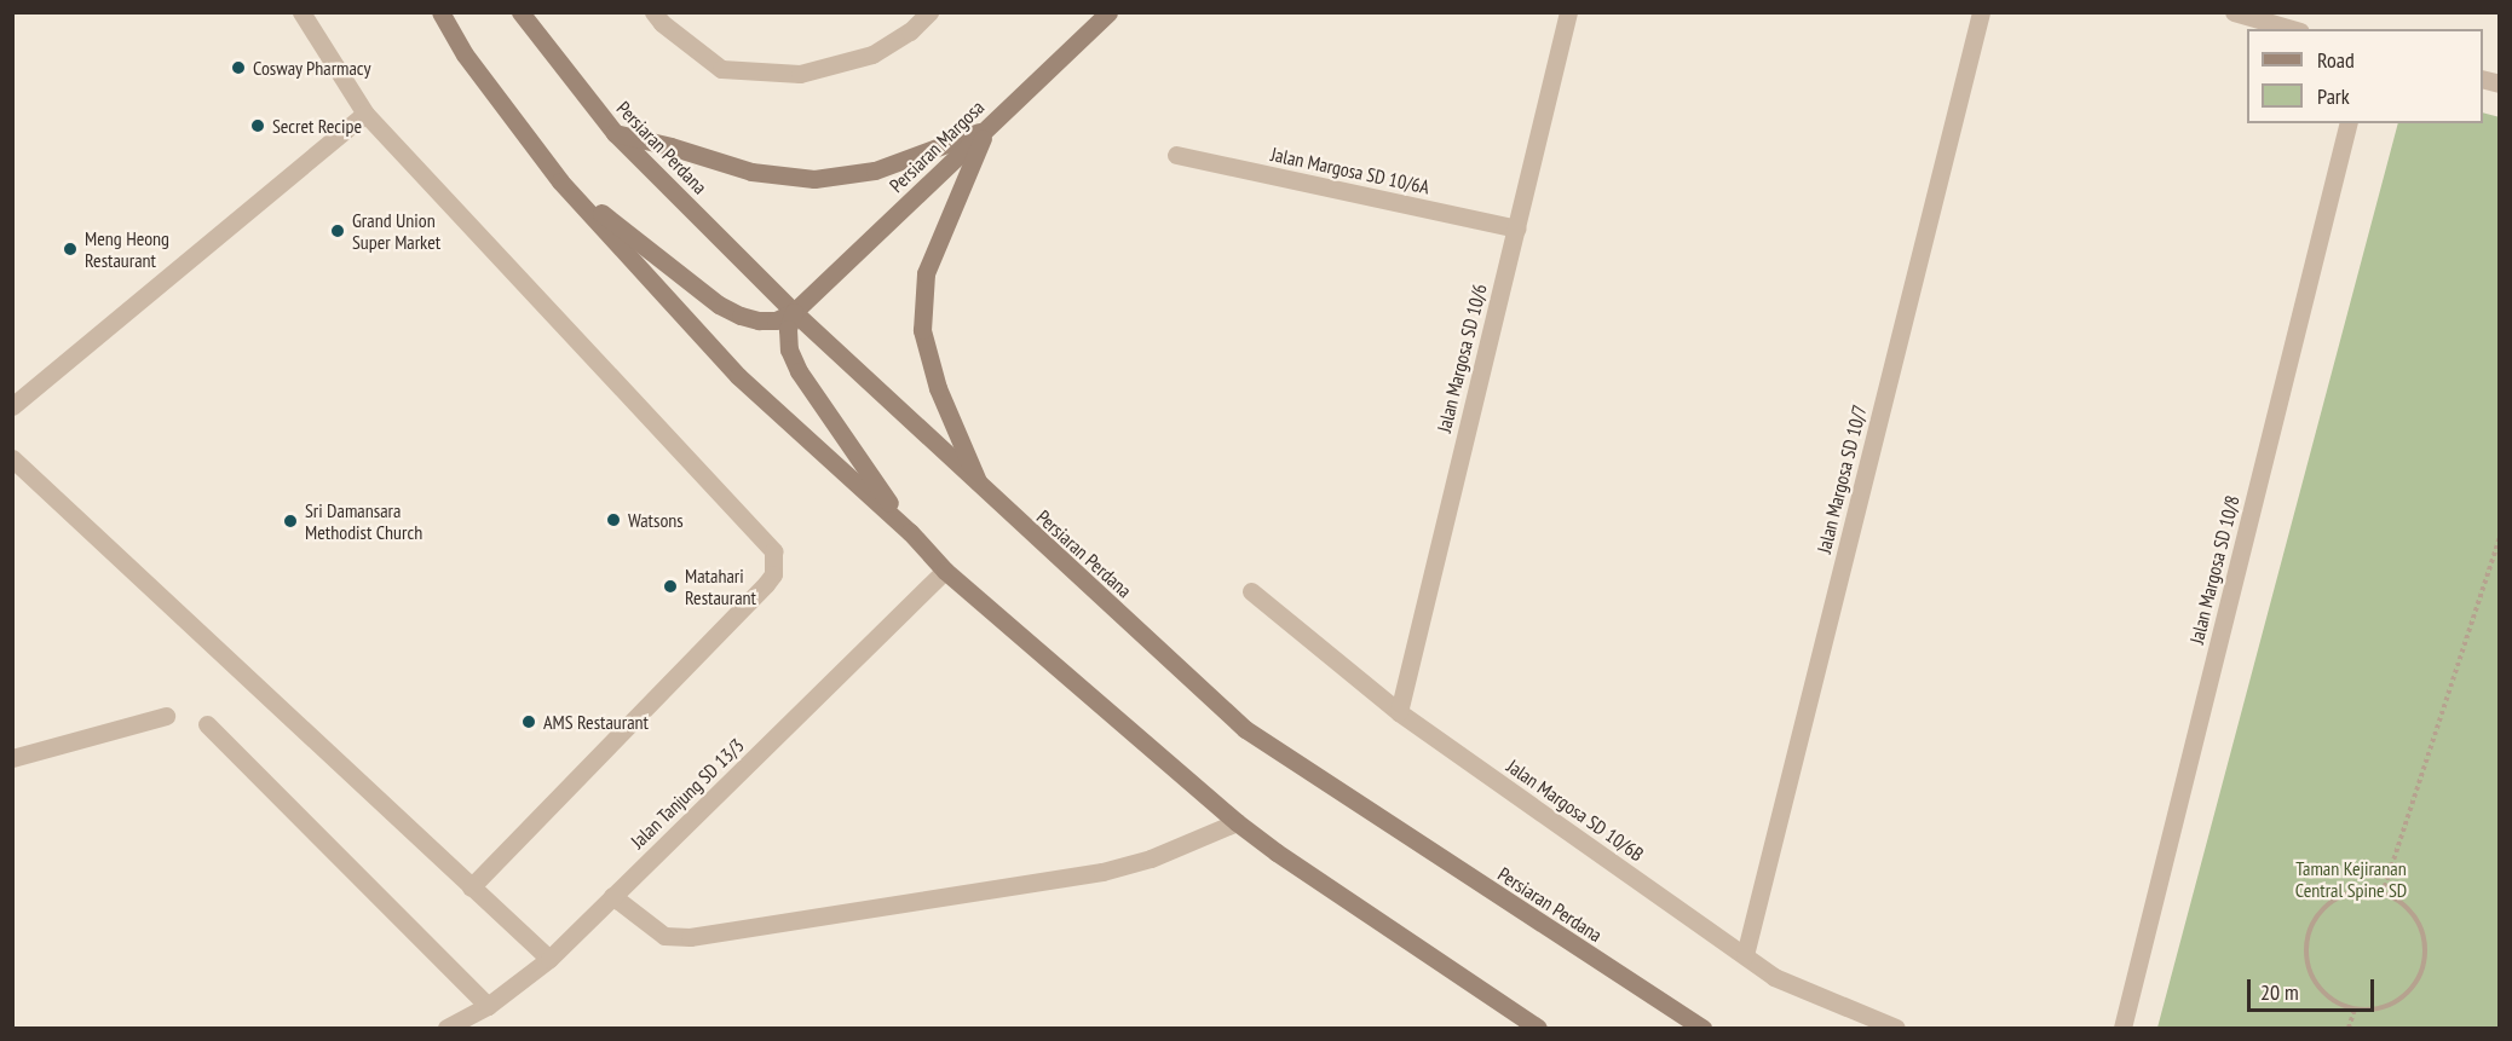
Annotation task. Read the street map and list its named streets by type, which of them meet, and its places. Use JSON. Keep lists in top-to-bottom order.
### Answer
{
  "streets": {
    "main road": ["Persiaran Margosa", "Persiaran Perdana"],
    "street": [
      "Jalan Margosa SD 10/6A",
      "Jalan Margosa SD 10/6",
      "Jalan Margosa SD 10/7",
      "Jalan Margosa SD 10/8",
      "Jalan Tanjung SD 13/3",
      "Jalan Margosa SD 10/6B"
    ]
  },
  "crossings": [
    ["Persiaran Margosa", "Persiaran Perdana"],
    ["Jalan Margosa SD 10/6A", "Jalan Margosa SD 10/6"],
    ["Jalan Margosa SD 10/6", "Jalan Margosa SD 10/6B"],
    ["Jalan Margosa SD 10/7", "Jalan Margosa SD 10/6B"]
  ],
  "parks": ["Taman Kejiranan Central Spine SD"],
  "places": [
    "Cosway Pharmacy",
    "Secret Recipe",
    "Grand Union Super Market",
    "Meng Heong Restaurant",
    "Watsons",
    "Sri Damansara Methodist Church",
    "Matahari Restaurant",
    "AMS Restaurant"
  ],
  "legend": ["Road", "Park"],
  "scale_bar": "20 m"
}
